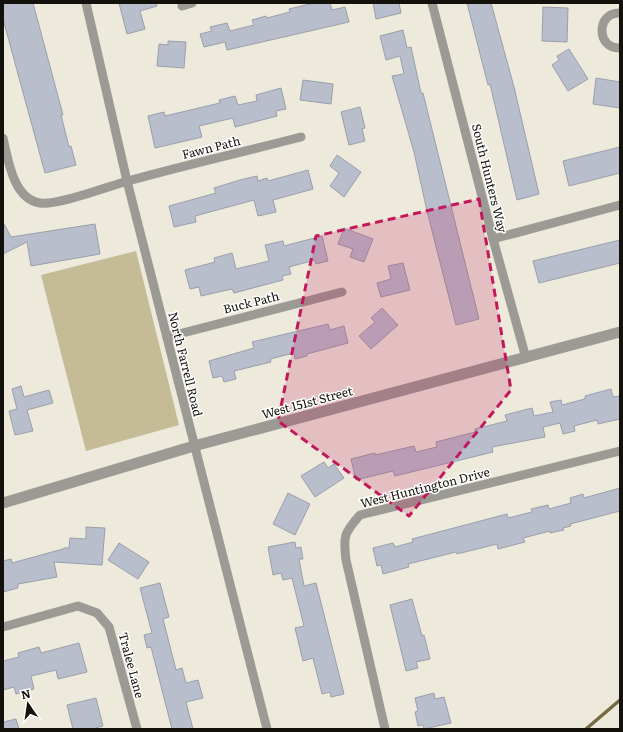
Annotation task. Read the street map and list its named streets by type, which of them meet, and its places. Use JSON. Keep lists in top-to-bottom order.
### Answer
{
  "streets": {
    "street": [
      "Fawn Path",
      "South Hunters Way",
      "Buck Path",
      "North Farrell Road",
      "West 151st Street",
      "West Huntington Drive",
      "Tralee Lane"
    ]
  },
  "crossings": [
    ["Fawn Path", "North Farrell Road"],
    ["South Hunters Way", "West 151st Street"],
    ["Buck Path", "North Farrell Road"],
    ["North Farrell Road", "West 151st Street"]
  ],
  "north": "top"
}
